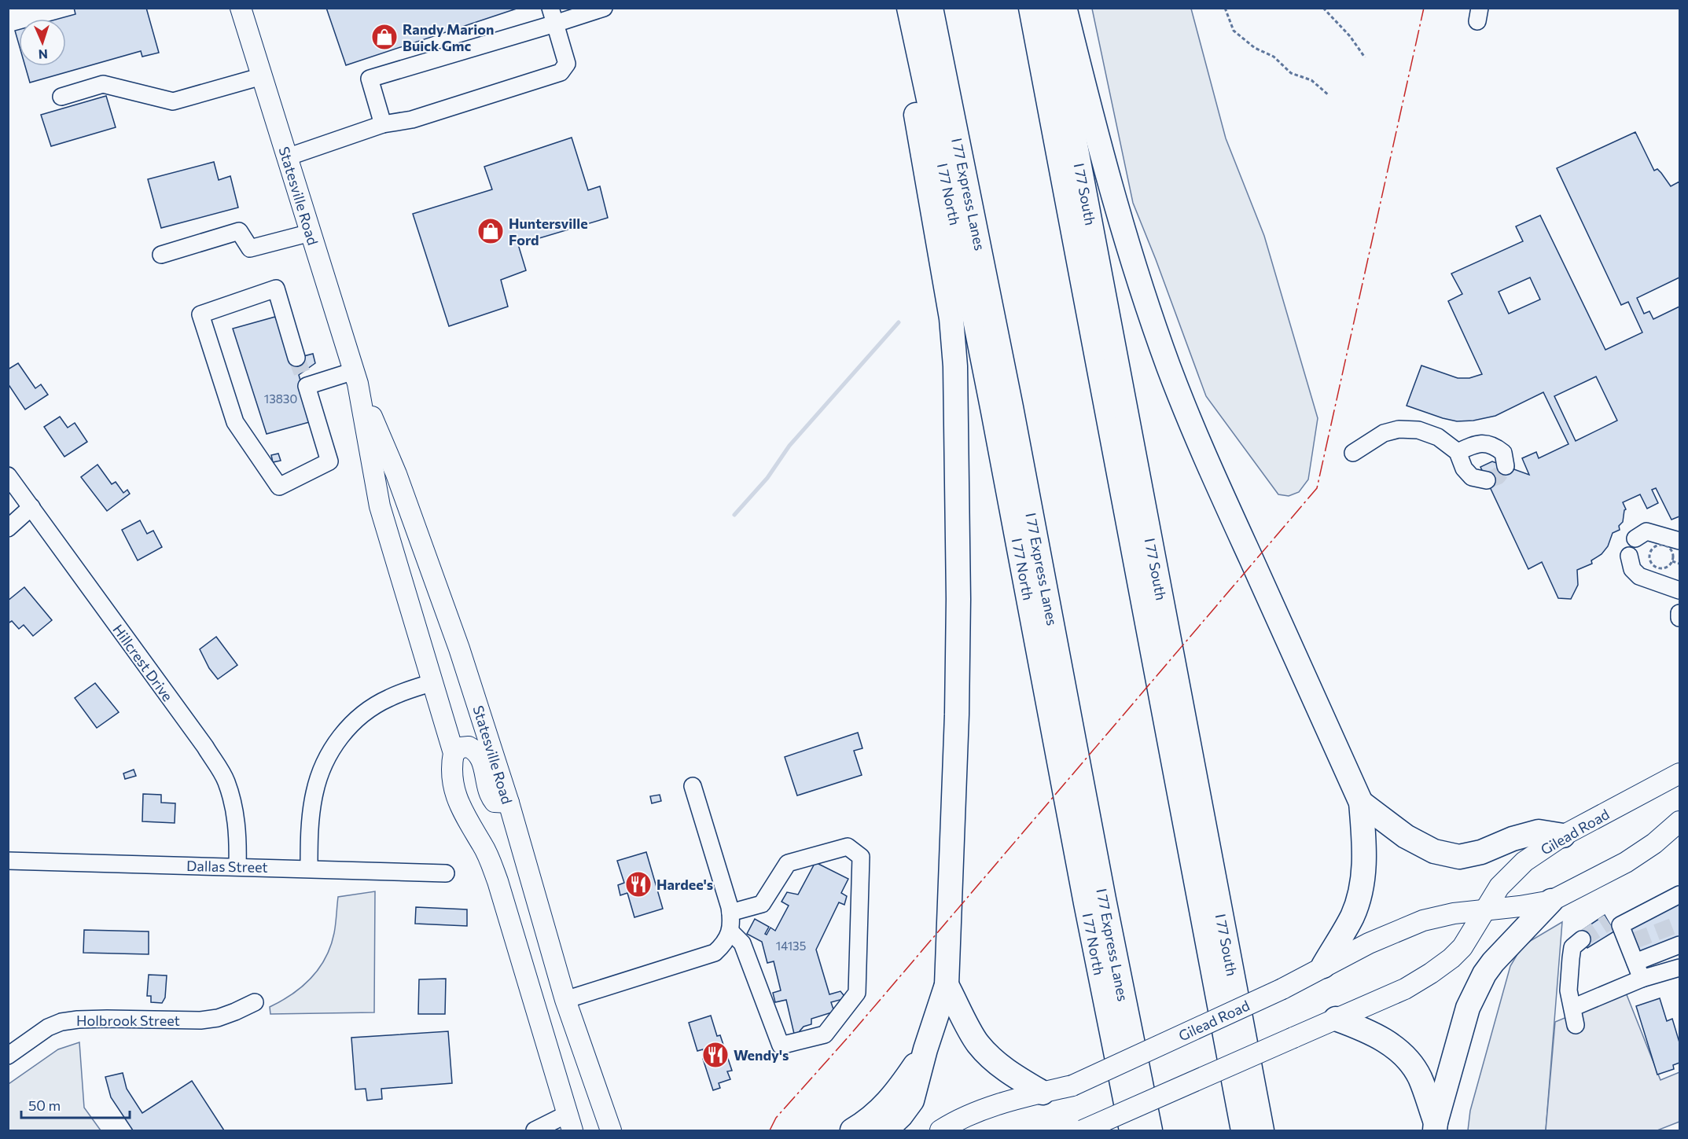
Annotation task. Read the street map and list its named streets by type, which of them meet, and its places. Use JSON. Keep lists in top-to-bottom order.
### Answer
{
  "streets": {
    "highway": ["I 77 North", "I 77 Express Lanes", "I 77 South"],
    "main road": ["Statesville Road", "Gilead Road"],
    "street": ["Hillcrest Drive", "Dallas Street", "Holbrook Street"]
  },
  "crossings": [
    ["Hillcrest Drive", "Dallas Street"]
  ],
  "places": {
    "shop": ["Randy Marion Buick Gmc", "Huntersville Ford"],
    "restaurant": ["Hardee's", "Wendy's"]
  },
  "house_numbers": ["13830", "14135"],
  "scale_bar": "50 m",
  "north": "bottom"
}
